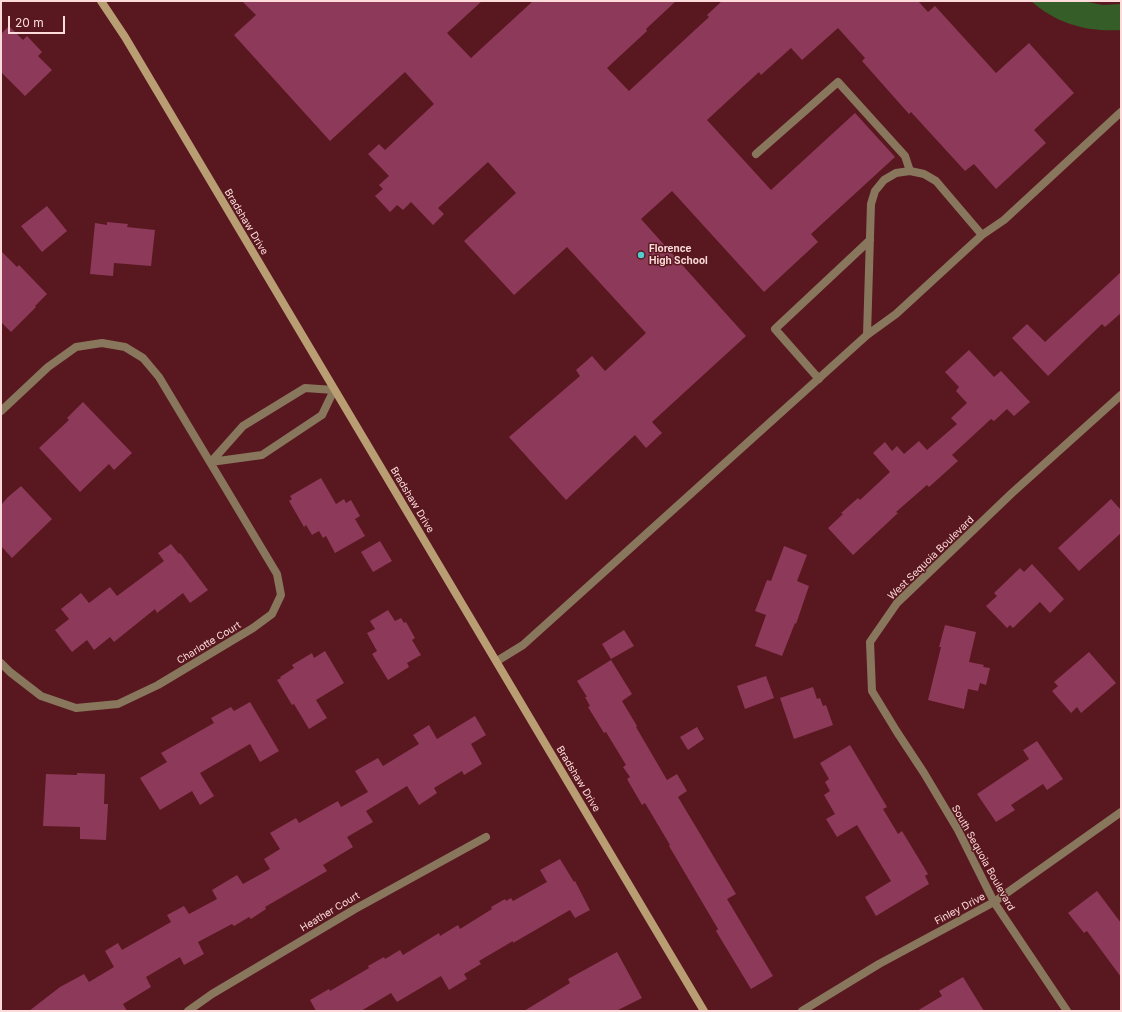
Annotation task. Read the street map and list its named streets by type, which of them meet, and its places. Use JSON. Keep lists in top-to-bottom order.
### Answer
{
  "streets": {
    "street": [
      "Bradshaw Drive",
      "West Sequoia Boulevard",
      "Charlotte Court",
      "South Sequoia Boulevard",
      "Finley Drive",
      "Heather Court"
    ]
  },
  "crossings": [
    ["West Sequoia Boulevard", "South Sequoia Boulevard"],
    ["South Sequoia Boulevard", "Finley Drive"]
  ],
  "places": ["Florence High School"],
  "scale_bar": "20 m"
}
